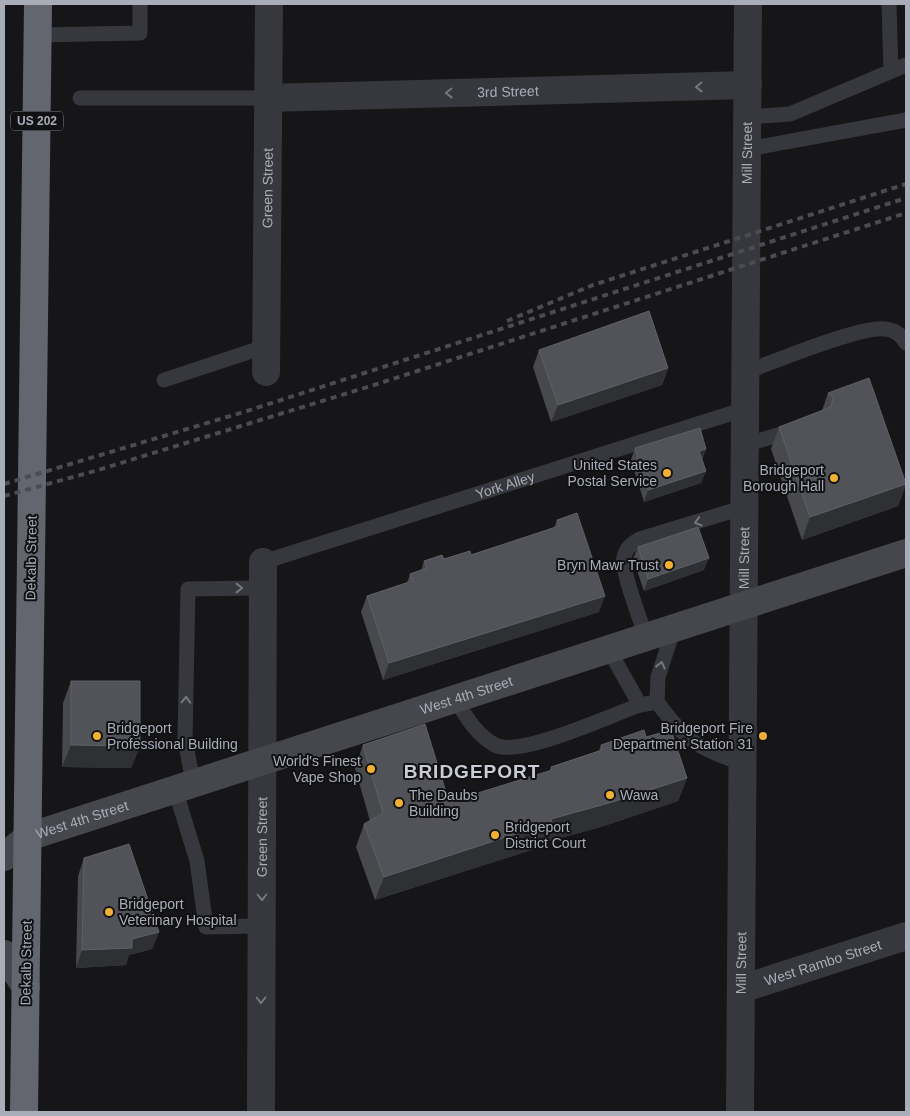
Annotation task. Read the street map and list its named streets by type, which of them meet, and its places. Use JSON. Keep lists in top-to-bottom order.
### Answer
{
  "streets": {
    "highway": ["US 202", "Dekalb Street"],
    "main road": ["West 4th Street"],
    "street": [
      "3rd Street",
      "Mill Street",
      "Green Street",
      "West Rambo Street"
    ],
    "lane": ["York Alley"]
  },
  "crossings": [
    ["3rd Street", "Mill Street"],
    ["3rd Street", "Green Street"],
    ["Mill Street", "York Alley"],
    ["Mill Street", "West 4th Street"],
    ["Mill Street", "West Rambo Street"],
    ["Green Street", "York Alley"],
    ["Green Street", "West 4th Street"],
    ["York Alley", "West 4th Street"],
    ["Dekalb Street", "West 4th Street"]
  ],
  "one_way": ["3rd Street", "Green Street"],
  "districts": ["BRIDGEPORT"],
  "places": [
    "United States Postal Service",
    "Bridgeport Borough Hall",
    "Bryn Mawr Trust",
    "Bridgeport Professional Building",
    "Bridgeport Fire Department Station 31",
    "World's Finest Vape Shop",
    "Wawa",
    "The Daubs Building",
    "Bridgeport District Court",
    "Bridgeport Veterinary Hospital"
  ]
}
